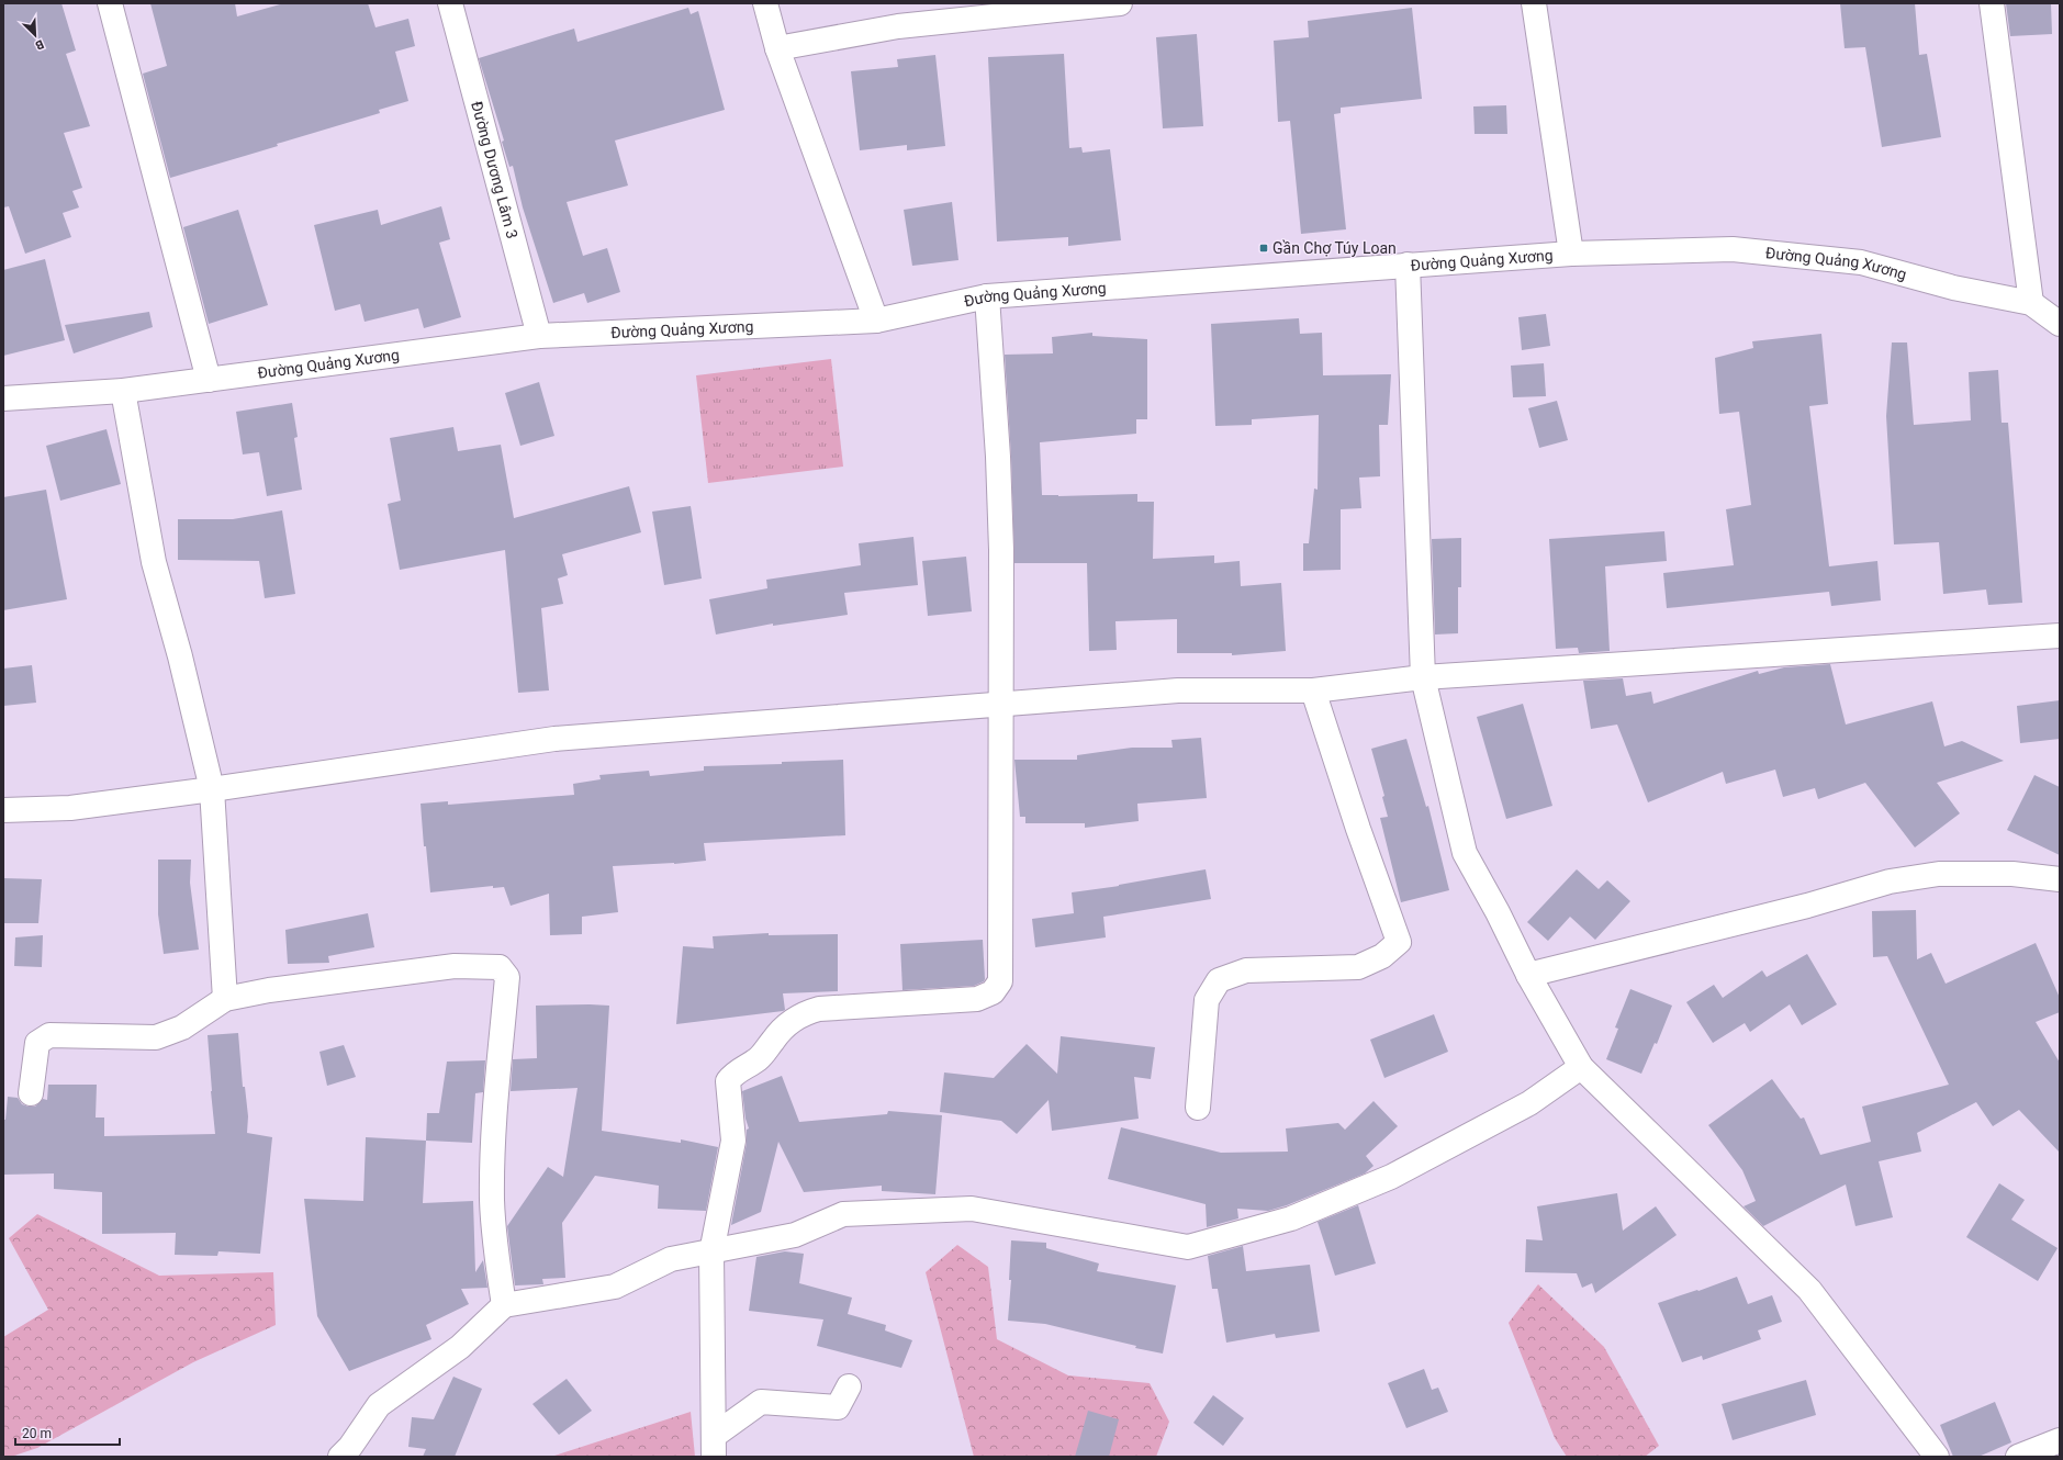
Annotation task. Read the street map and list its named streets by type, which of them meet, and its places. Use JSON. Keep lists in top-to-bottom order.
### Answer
{
  "streets": {
    "street": ["Đường Dương Lâm 3", "Đường Quảng Xương"]
  },
  "crossings": [
    ["Đường Dương Lâm 3", "Đường Quảng Xương"]
  ],
  "places": {
    "transit": ["Gần Chợ Túy Loan"]
  },
  "scale_bar": "20 m",
  "north": "bottom right"
}
